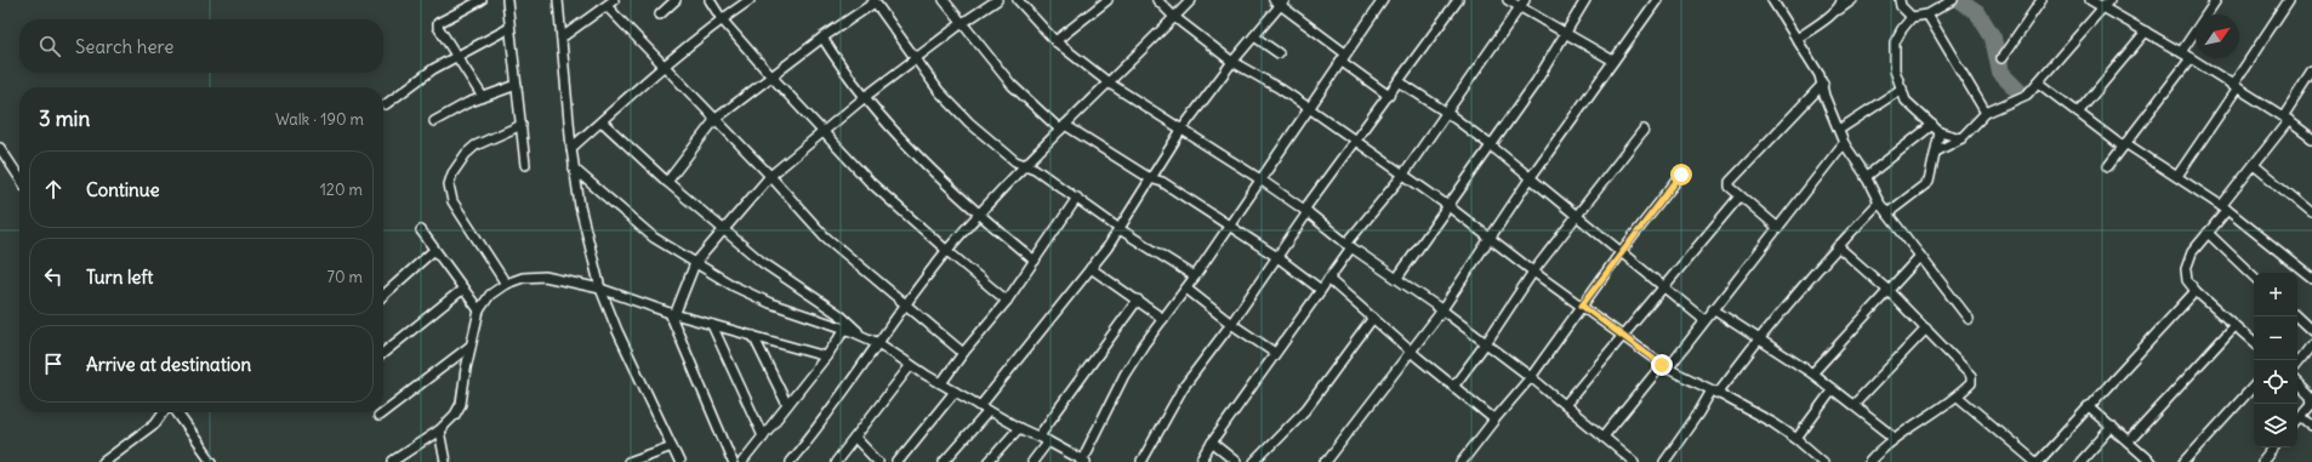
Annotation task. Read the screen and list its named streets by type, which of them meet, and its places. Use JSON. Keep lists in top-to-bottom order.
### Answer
{
  "north": "top right",
  "page": {
    "search": "Search here",
    "heading": ["3 min", "Walk · 190 m"],
    "list": [
      ["Continue", "120 m"],
      ["Turn left", "70 m"],
      "Arrive at destination"
    ],
    "map_buttons": ["+", "−"]
  }
}
